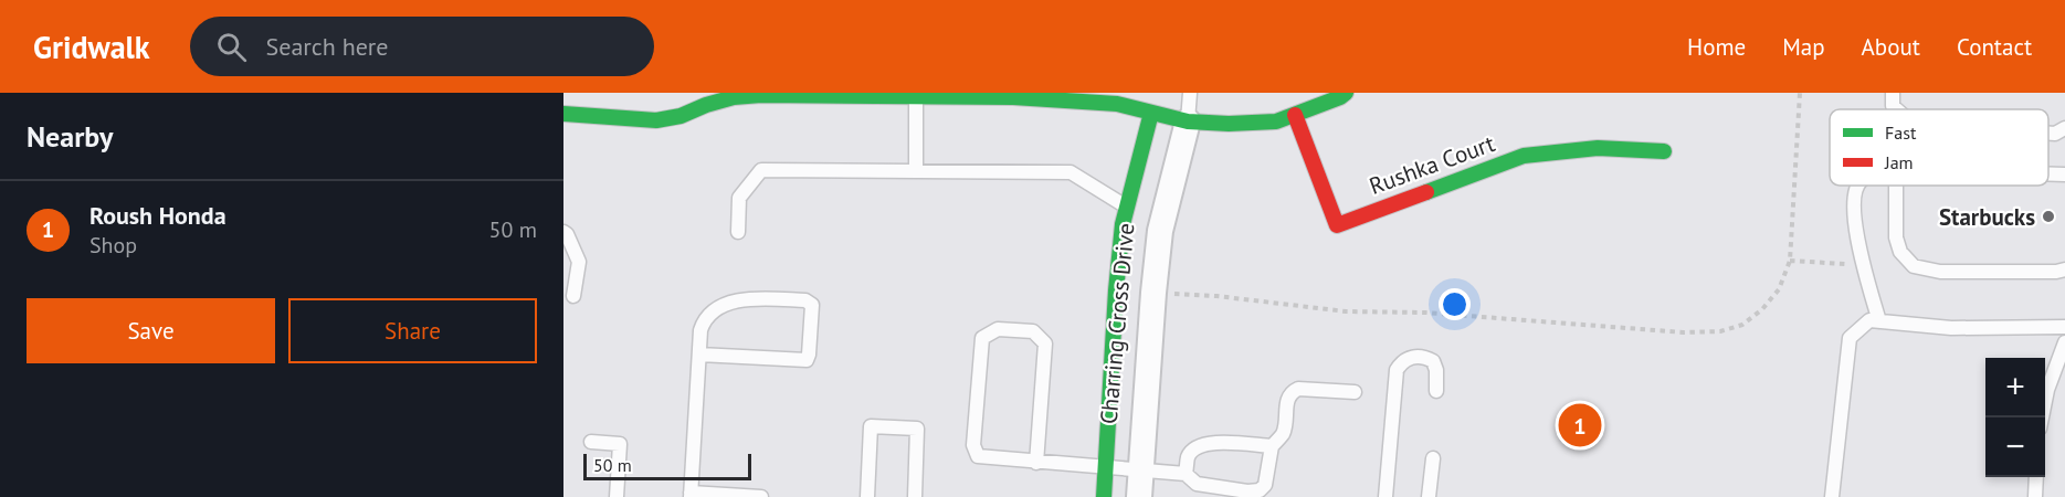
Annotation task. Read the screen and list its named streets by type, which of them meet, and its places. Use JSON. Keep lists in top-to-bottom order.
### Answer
{
  "streets": {
    "street": ["Rushka Court", "Charring Cross Drive"]
  },
  "places": ["Starbucks"],
  "legend": ["Fast", "Jam"],
  "scale_bar": "50 m",
  "page": {
    "header": "Gridwalk",
    "search": "Search here",
    "nav": [
      "Home",
      "Map",
      "About",
      "Contact"
    ],
    "heading": "Nearby",
    "list": [
      {
        "mark": "1",
        "name": "Roush Honda",
        "note": "Shop",
        "value": "50 m"
      }
    ],
    "buttons": ["Save", "Share"],
    "map_buttons": ["+", "−"],
    "pins": "1",
    "scale": "50 m"
  }
}
